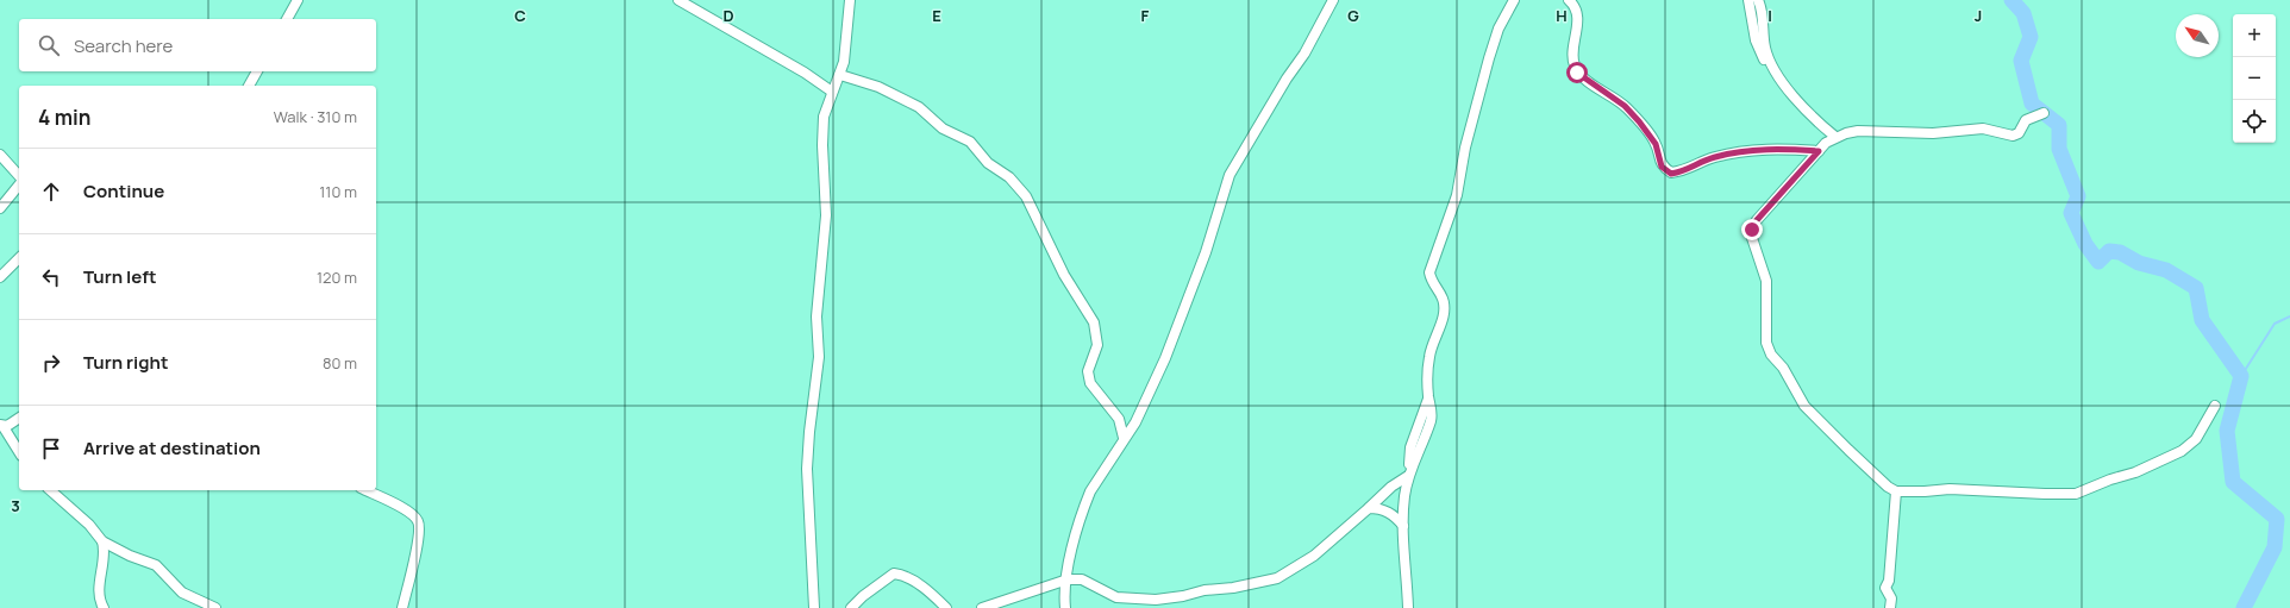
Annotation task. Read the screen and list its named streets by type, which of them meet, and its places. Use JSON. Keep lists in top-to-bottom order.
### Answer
{
  "north": "top left",
  "page": {
    "map_buttons": ["+", "−"],
    "search": "Search here",
    "heading": ["4 min", "Walk · 310 m"],
    "list": [
      ["Continue", "110 m"],
      ["Turn left", "120 m"],
      ["Turn right", "80 m"],
      "Arrive at destination"
    ]
  },
  "grid": {
    "columns": [
      "C",
      "D",
      "E",
      "F",
      "G",
      "H",
      "I",
      "J"
    ],
    "rows": ["3"]
  }
}
